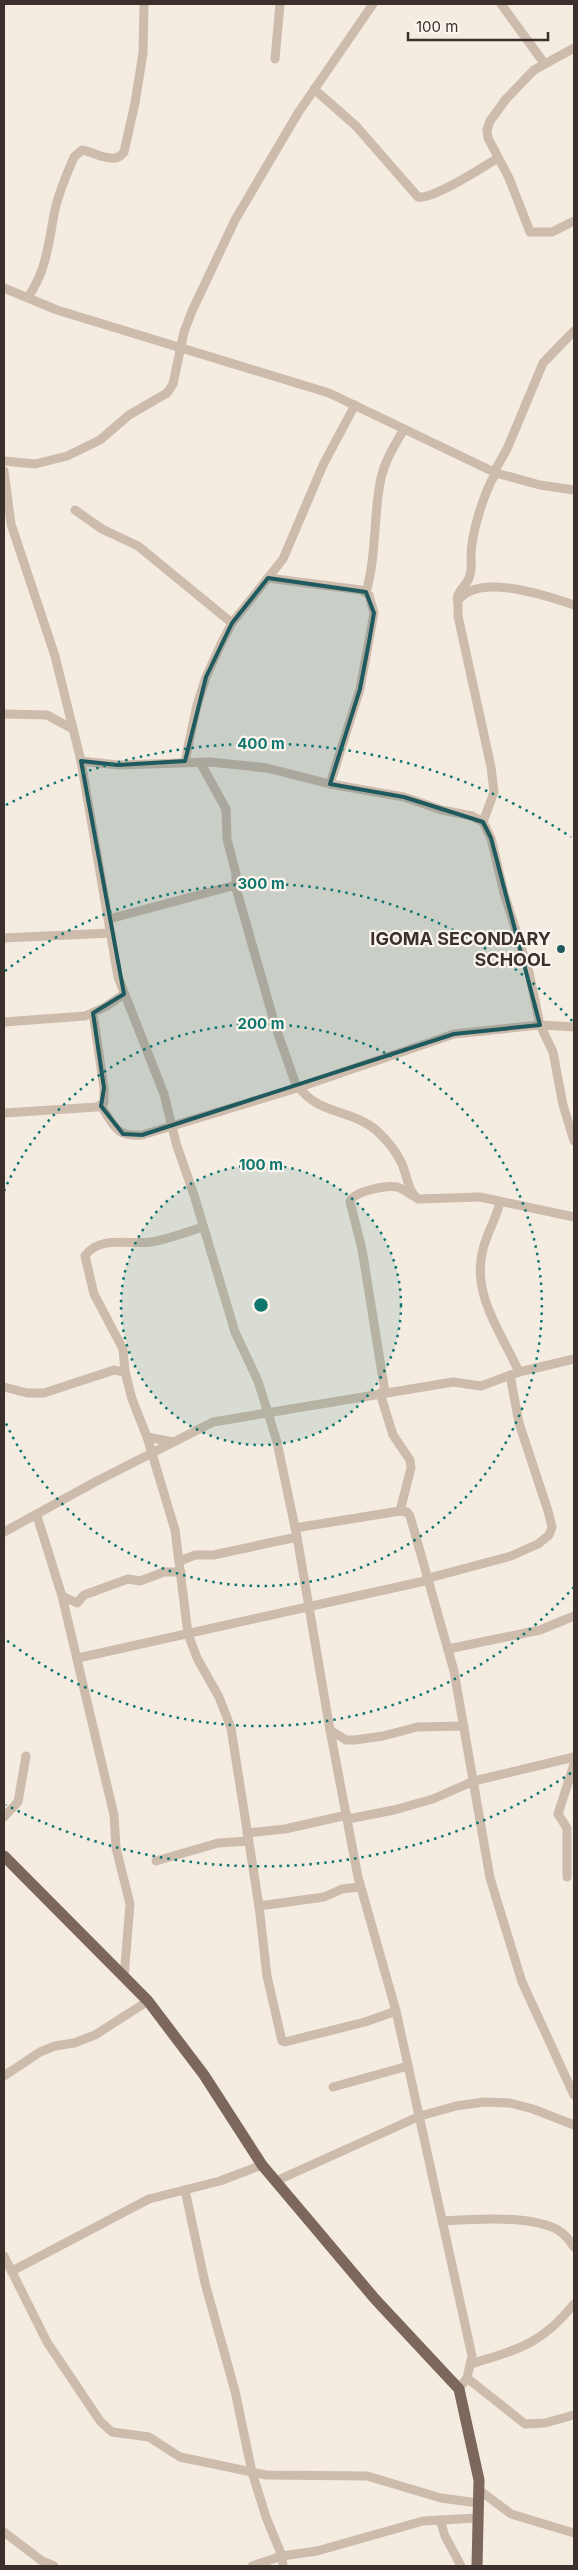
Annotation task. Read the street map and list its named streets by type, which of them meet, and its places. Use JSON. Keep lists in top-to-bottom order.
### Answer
{
  "places": ["IGOMA SECONDARY SCHOOL"],
  "scale_bar": "100 m",
  "rings": [
    "400 m",
    "300 m",
    "200 m",
    "100 m"
  ]
}
